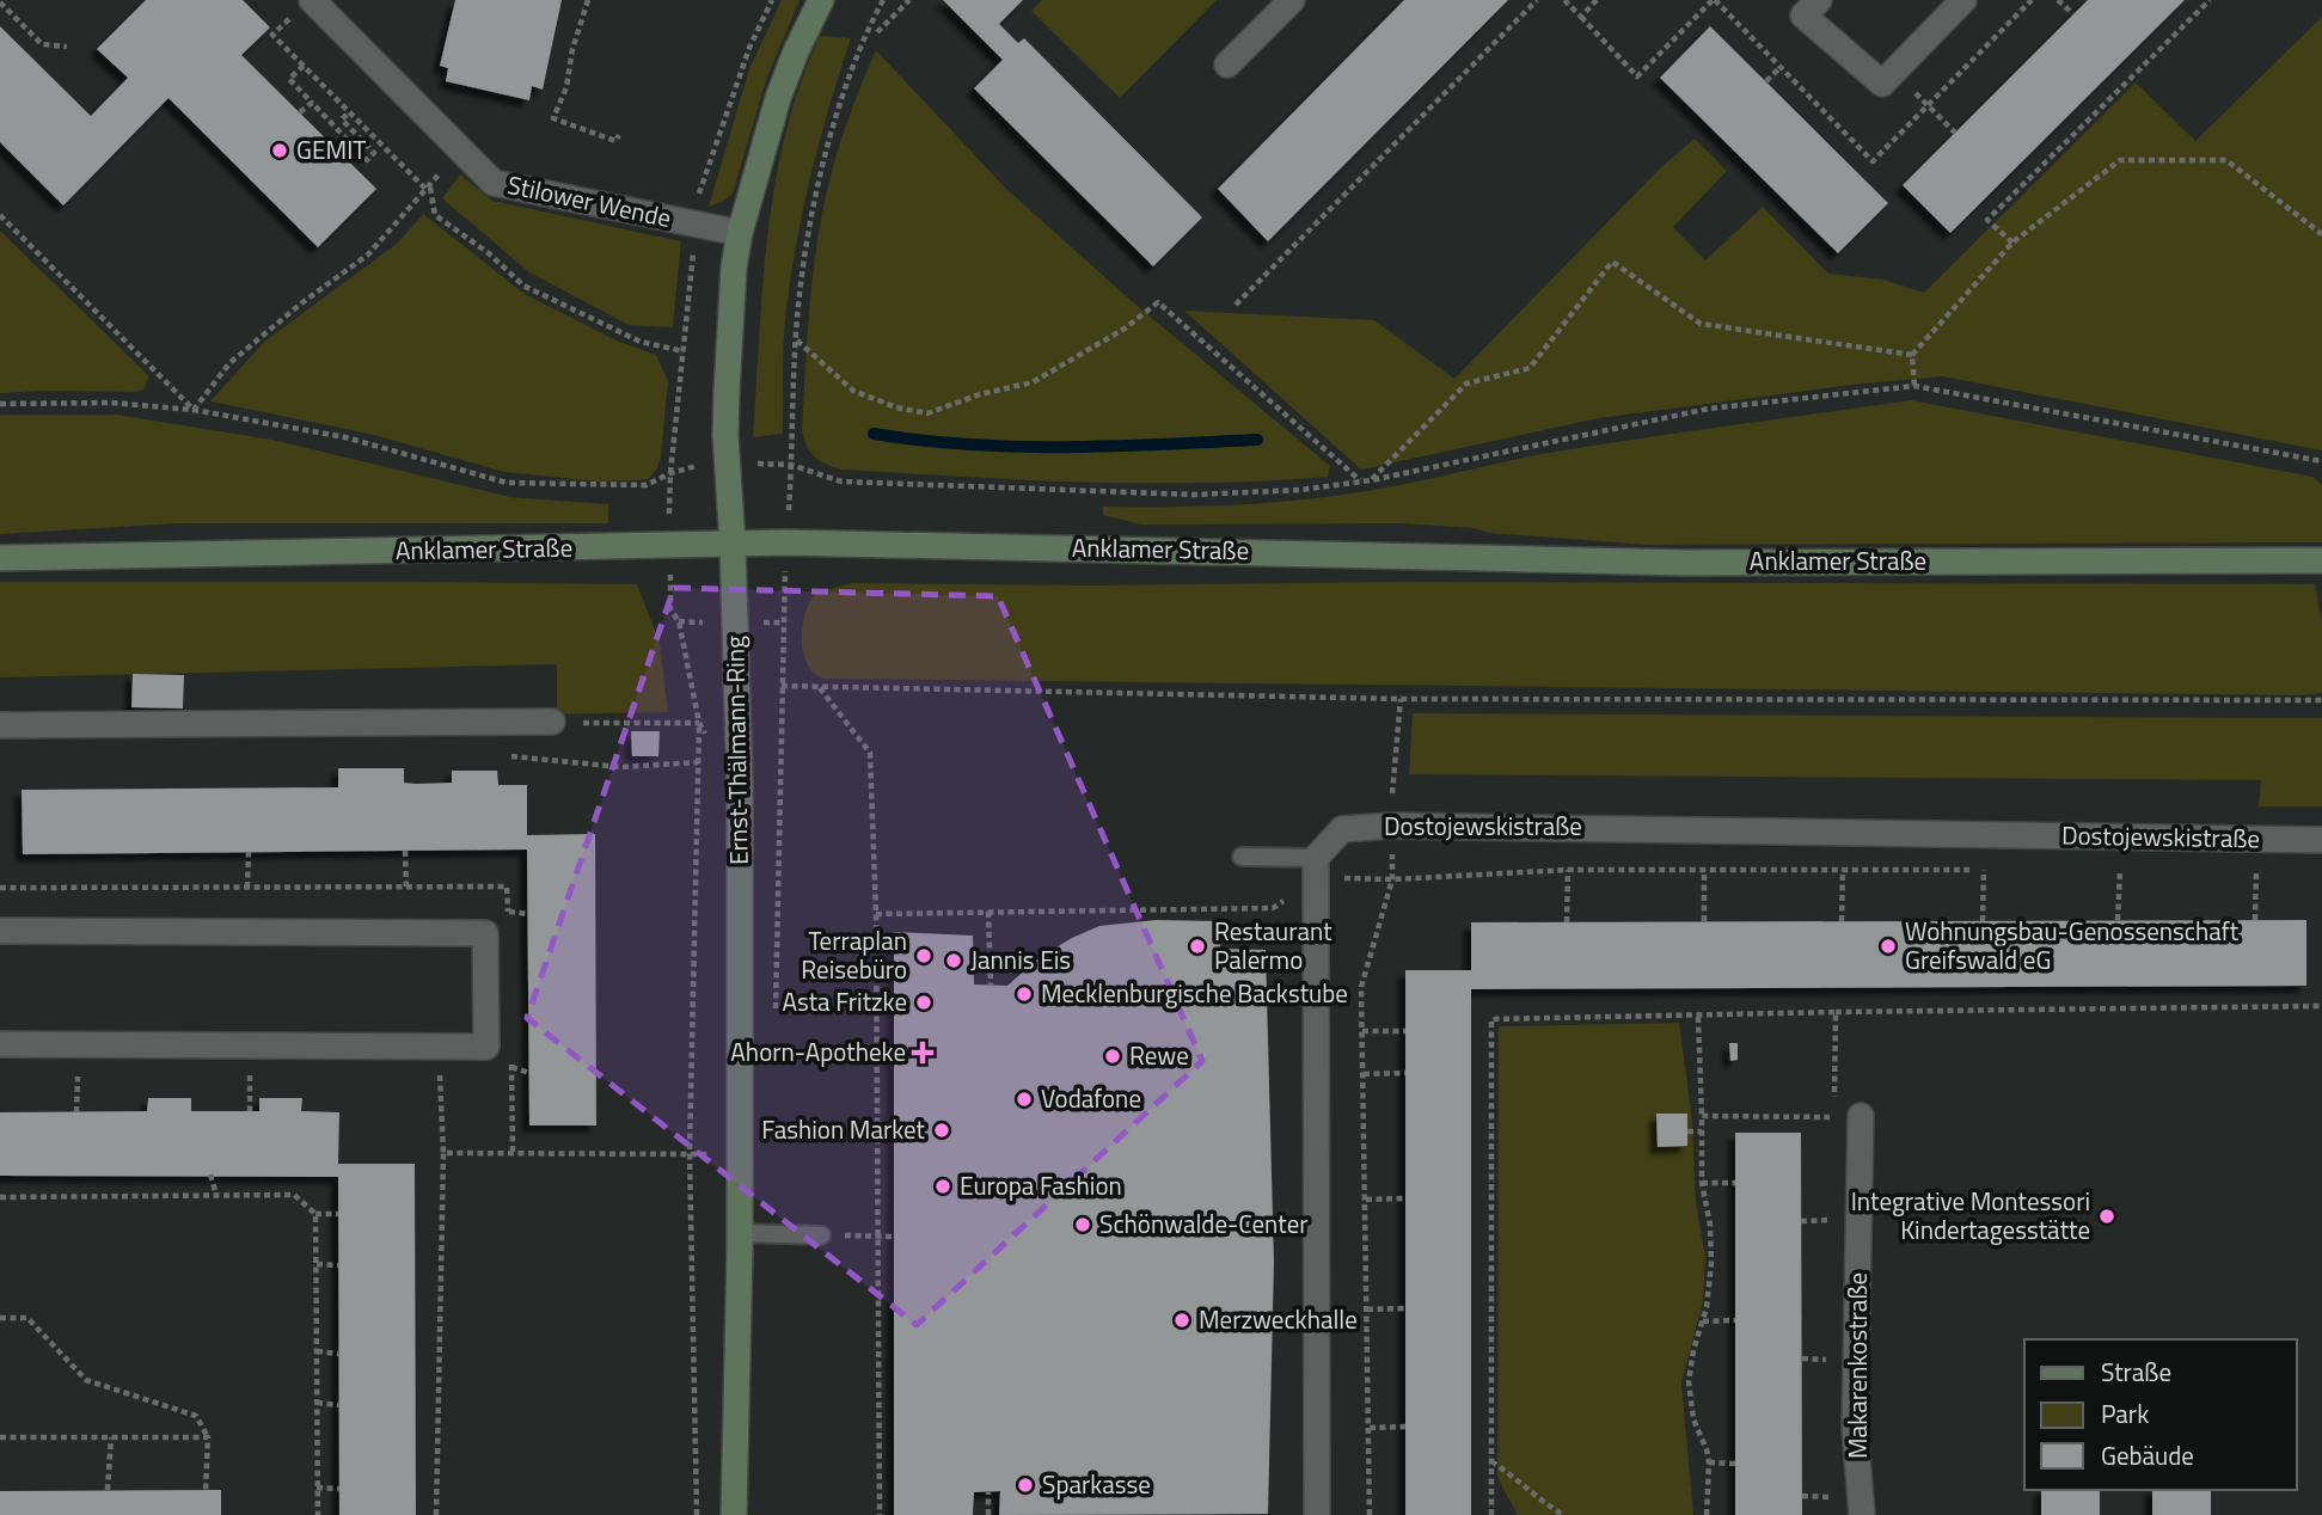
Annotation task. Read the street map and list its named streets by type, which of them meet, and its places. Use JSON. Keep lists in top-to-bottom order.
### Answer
{
  "streets": {
    "main road": ["Anklamer Straße", "Ernst-Thälmann-Ring"],
    "street": ["Stilower Wende", "Dostojewskistraße", "Makarenkostraße"]
  },
  "crossings": [
    ["Stilower Wende", "Ernst-Thälmann-Ring"],
    ["Anklamer Straße", "Ernst-Thälmann-Ring"]
  ],
  "places": {
    "other": [
      "GEMIT",
      "Restaurant Palermo",
      "Wohnungsbau-Genossenschaft Greifswald eG",
      "Terraplan Reisebüro",
      "Jannis Eis",
      "Mecklenburgische Backstube",
      "Asta Fritzke",
      "Rewe",
      "Vodafone",
      "Fashion Market",
      "Europa Fashion",
      "Integrative Montessori Kindertagesstätte",
      "Schönwalde-Center",
      "Merzweckhalle",
      "Sparkasse"
    ],
    "health": ["Ahorn-Apotheke"]
  },
  "legend": ["Straße", "Park", "Gebäude"]
}
